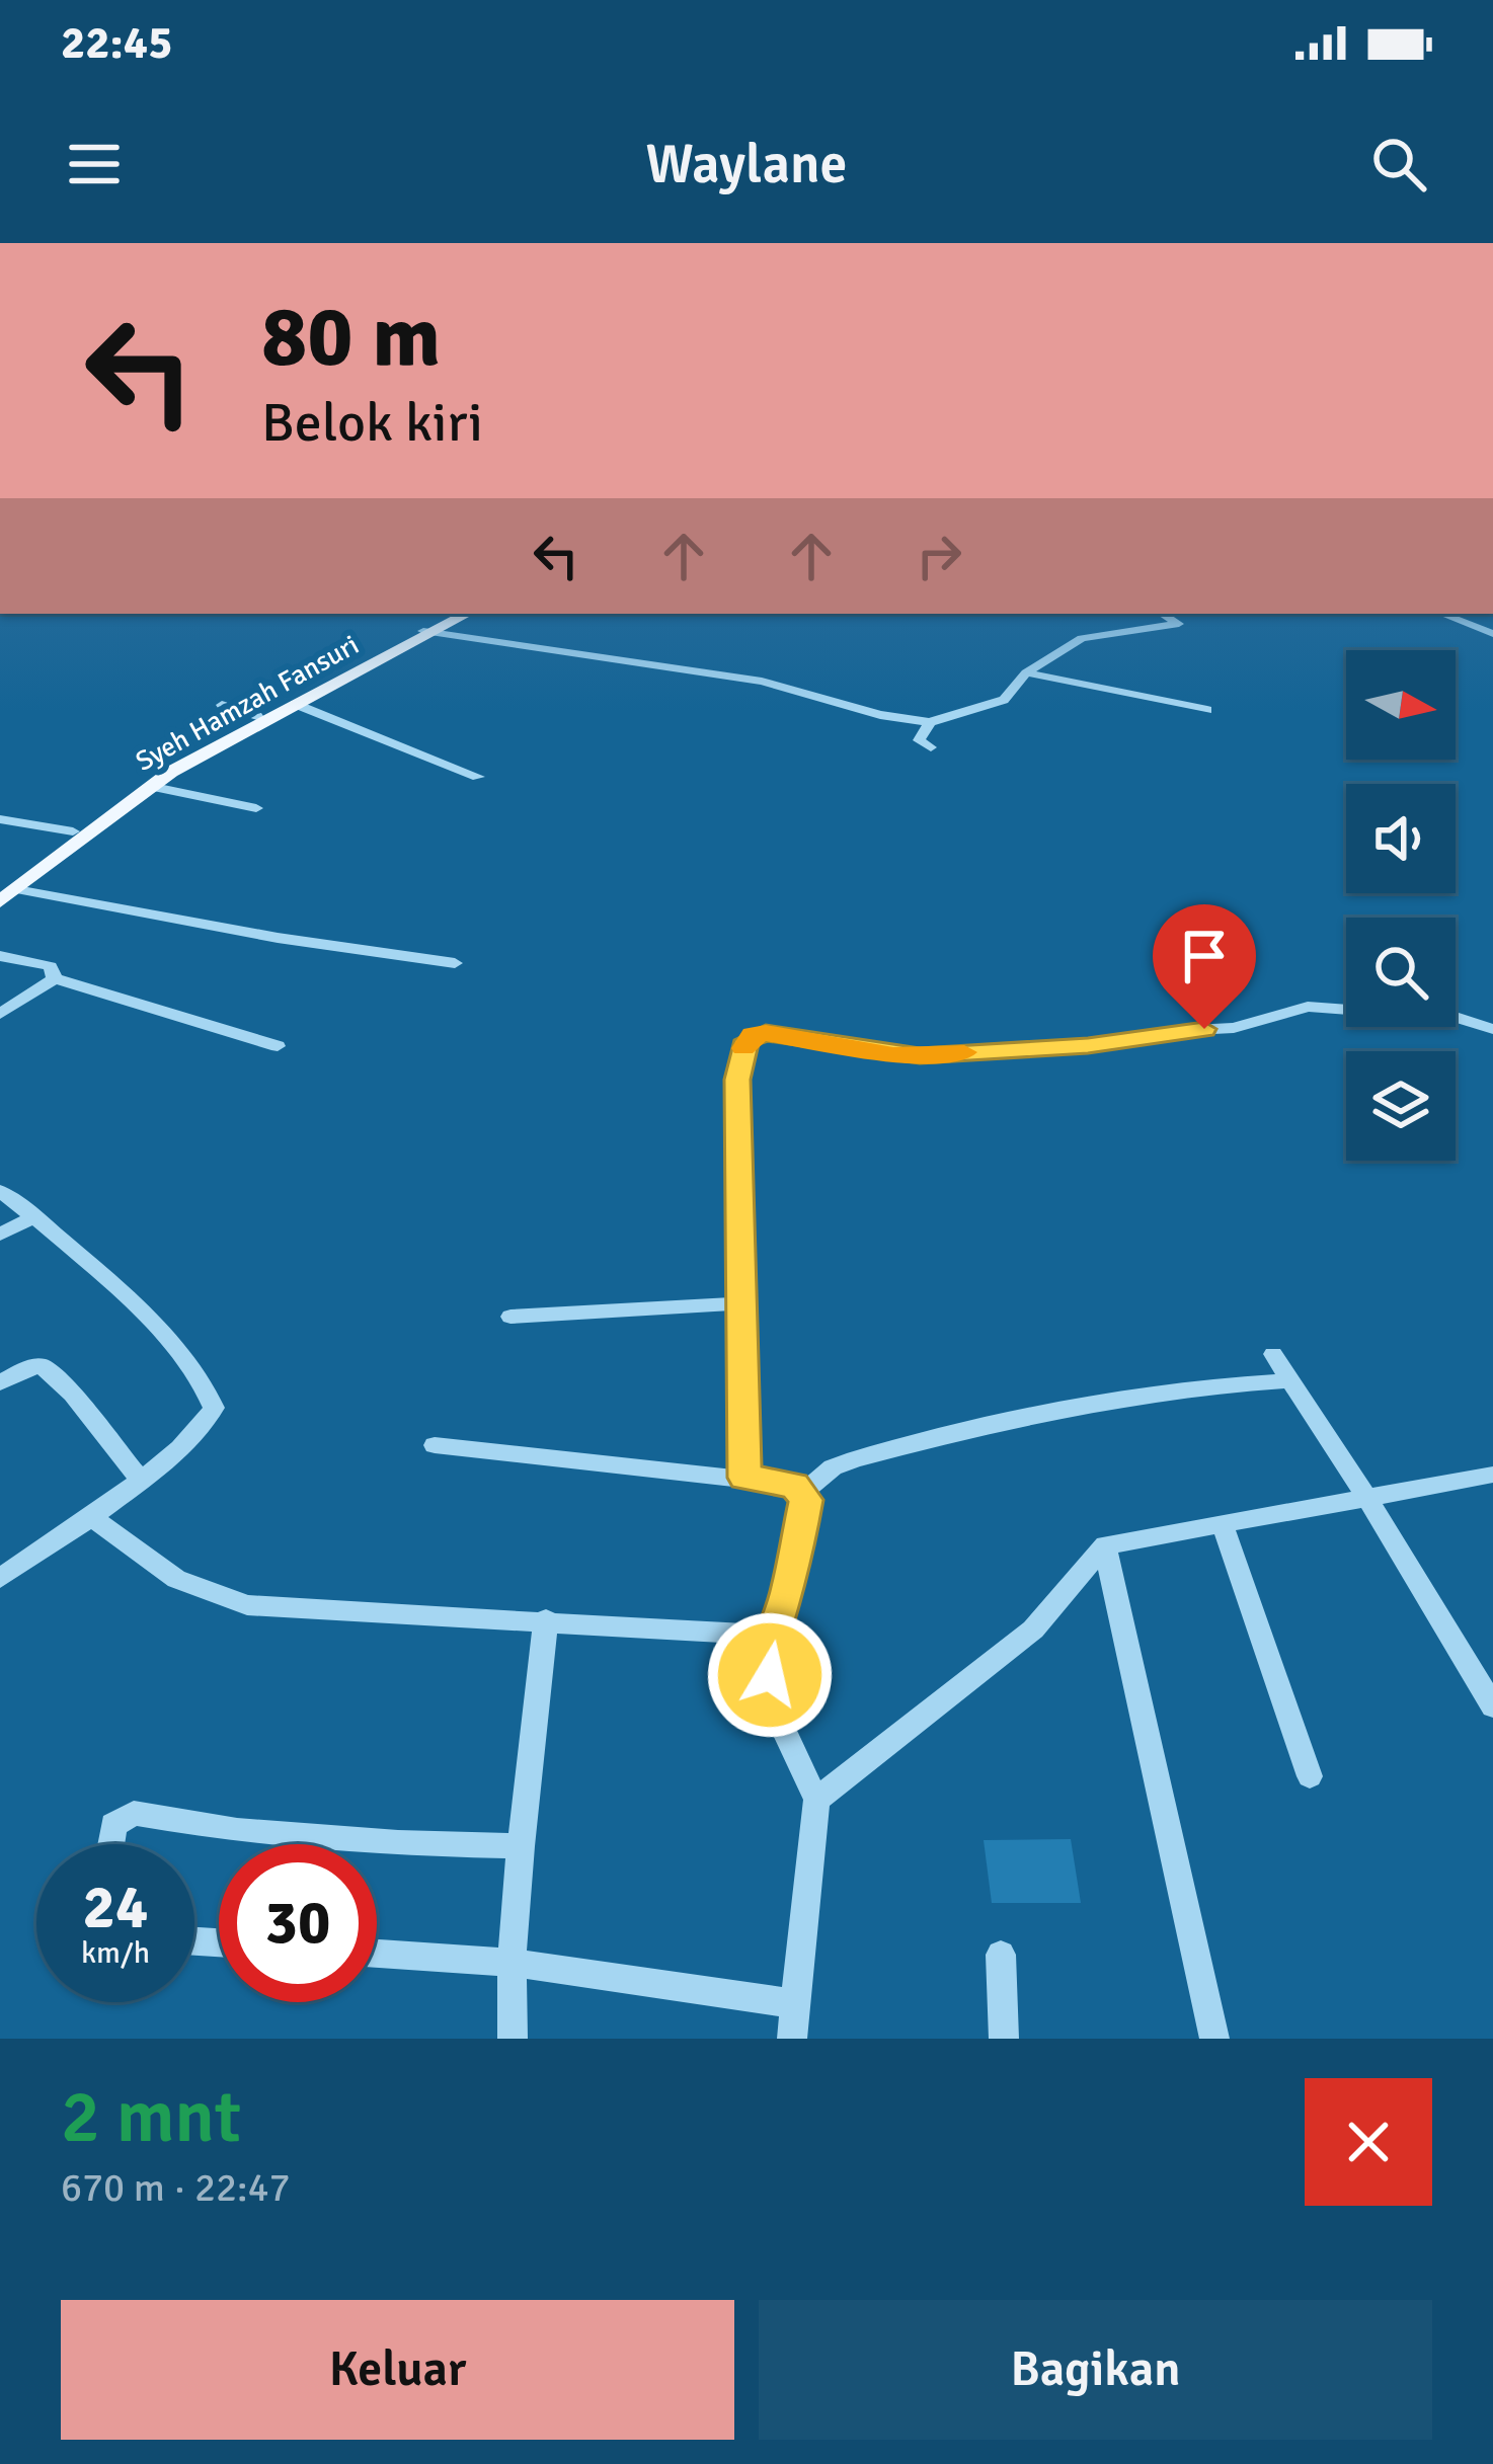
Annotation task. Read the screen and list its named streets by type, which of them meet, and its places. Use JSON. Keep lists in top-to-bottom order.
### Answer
{
  "streets": {
    "main road": ["Syeh Hamzah Fansuri"]
  },
  "north": "right",
  "page": {
    "status": "22:45",
    "header": "Waylane",
    "turn": ["80 m", "Belok kiri"],
    "speed": "24 km/h",
    "limit": "30",
    "heading": ["2 mnt", "670 m · 22:47"],
    "buttons": ["Keluar", "Bagikan"]
  }
}
